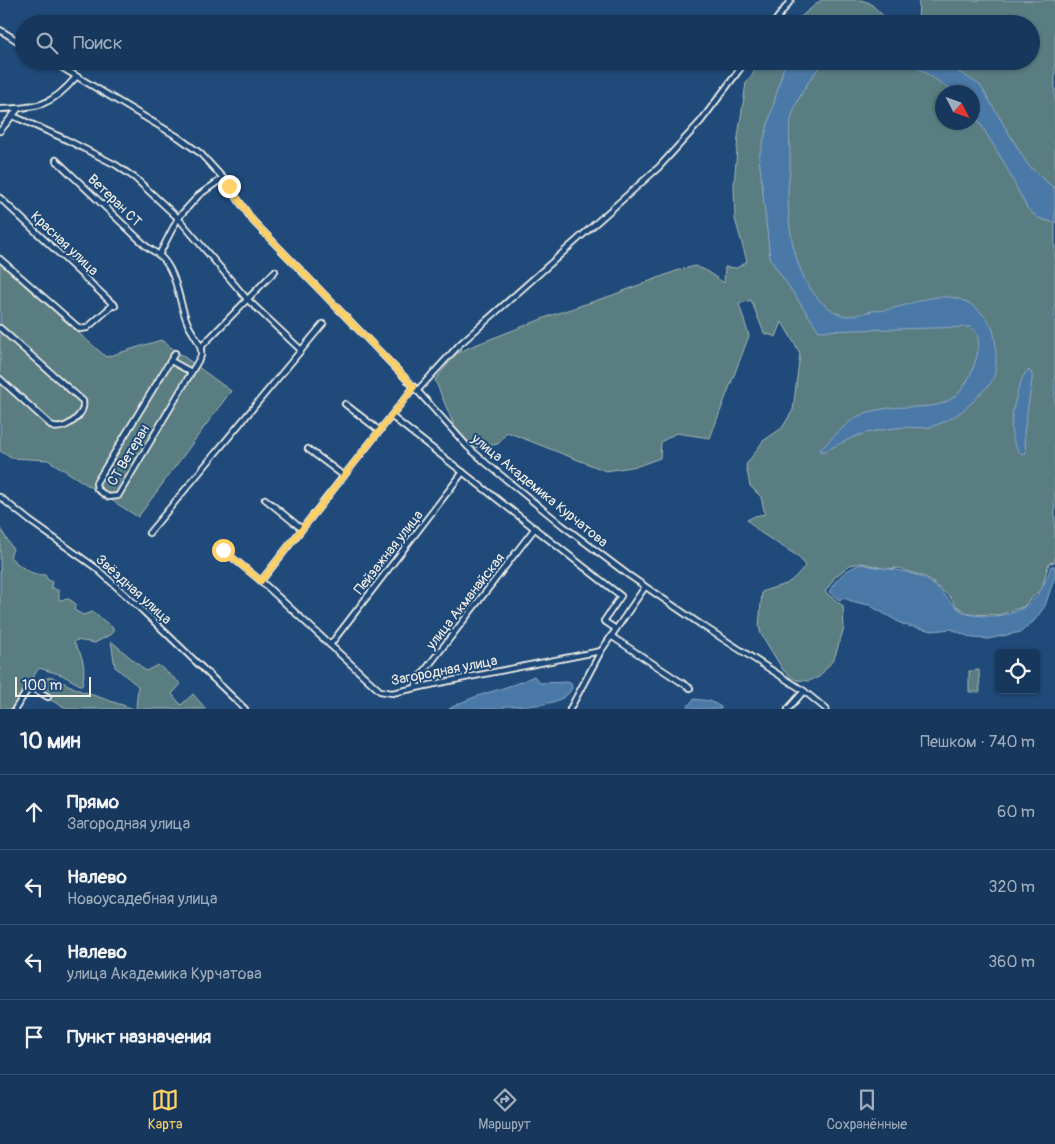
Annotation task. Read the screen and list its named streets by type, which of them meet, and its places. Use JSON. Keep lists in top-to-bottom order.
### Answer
{
  "streets": {
    "street": [
      "Ветеран СТ",
      "Красная улица",
      "СТ Ветеран",
      "улица Академика Курчатова",
      "Пейзажная улица",
      "Звёздная улица",
      "улица Акманайская",
      "Загородная улица"
    ]
  },
  "crossings": [
    ["Ветеран СТ", "СТ Ветеран"],
    ["Пейзажная улица", "Загородная улица"],
    ["улица Акманайская", "Загородная улица"]
  ],
  "scale_bar": "100 m",
  "north": "bottom right",
  "page": {
    "search": "Поиск",
    "scale": "100 m",
    "heading": ["10 мин", "Пешком · 740 m"],
    "list": [
      ["Прямо", "Загородная улица", "60 m"],
      ["Налево", "Новоусадебная улица", "320 m"],
      ["Налево", "улица Академика Курчатова", "360 m"],
      "Пункт назначения"
    ],
    "nav": ["Карта", "Маршрут", "Сохранённые"]
  }
}
